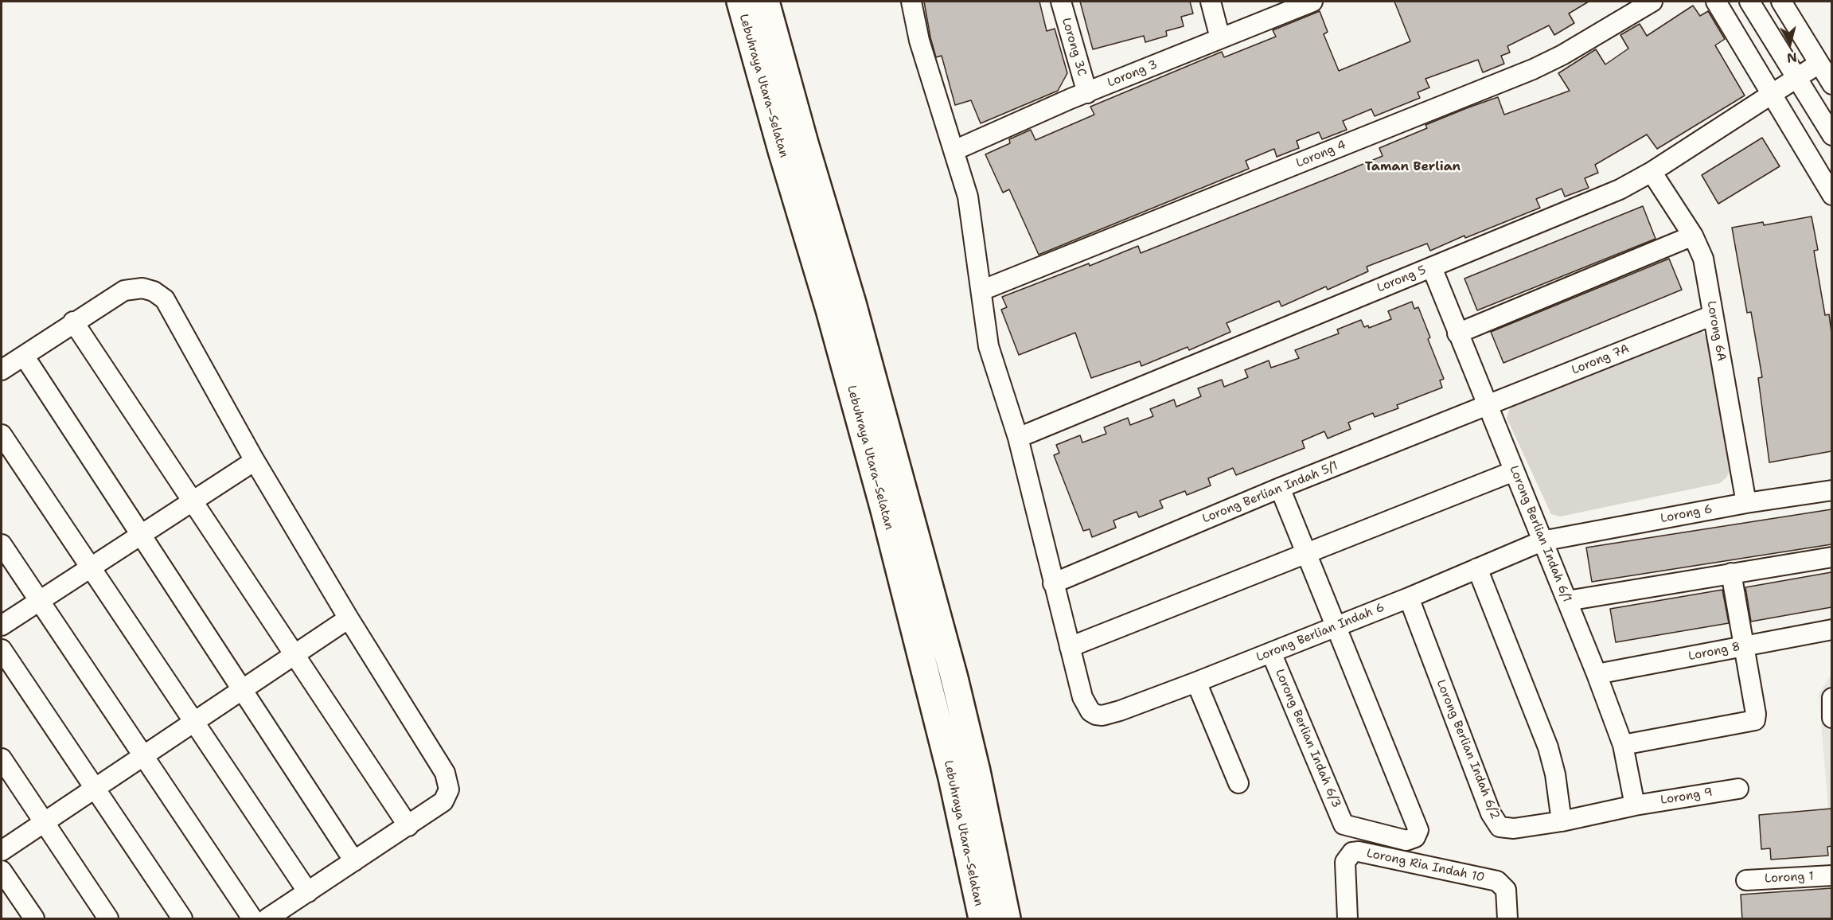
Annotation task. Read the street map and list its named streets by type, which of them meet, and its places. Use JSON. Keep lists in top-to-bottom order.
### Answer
{
  "streets": {
    "highway": ["Lebuhraya Utara–Selatan"],
    "street": [
      "Lorong 3C",
      "Lorong 3",
      "Lorong 4",
      "Lorong 5",
      "Lorong 6A",
      "Lorong 7A",
      "Lorong Berlian Indah 5/1",
      "Lorong 6",
      "Lorong Berlian Indah 6/1",
      "Lorong Berlian Indah 6",
      "Lorong 8",
      "Lorong Berlian Indah 6/3",
      "Lorong Berlian Indah 6/2",
      "Lorong 9",
      "Lorong Ria Indah 10",
      "Lorong 1"
    ]
  },
  "crossings": [
    ["Lorong 3C", "Lorong 3"],
    ["Lorong 5", "Lorong 6A"],
    ["Lorong 5", "Lorong Berlian Indah 6/1"],
    ["Lorong 6A", "Lorong 7A"],
    ["Lorong 6A", "Lorong 6"],
    ["Lorong 7A", "Lorong Berlian Indah 5/1"],
    ["Lorong 7A", "Lorong Berlian Indah 6/1"],
    ["Lorong Berlian Indah 5/1", "Lorong Berlian Indah 6/1"],
    ["Lorong 6", "Lorong Berlian Indah 6/1"],
    ["Lorong 6", "Lorong Berlian Indah 6"],
    ["Lorong Berlian Indah 6/1", "Lorong Berlian Indah 6"],
    ["Lorong Berlian Indah 6/1", "Lorong 8"],
    ["Lorong Berlian Indah 6/1", "Lorong Berlian Indah 6/2"],
    ["Lorong Berlian Indah 6/1", "Lorong 9"],
    ["Lorong Berlian Indah 6", "Lorong Berlian Indah 6/3"],
    ["Lorong Berlian Indah 6", "Lorong Berlian Indah 6/2"],
    ["Lorong Berlian Indah 6/2", "Lorong 9"]
  ],
  "districts": ["Taman Berlian"],
  "north": "bottom"
}
